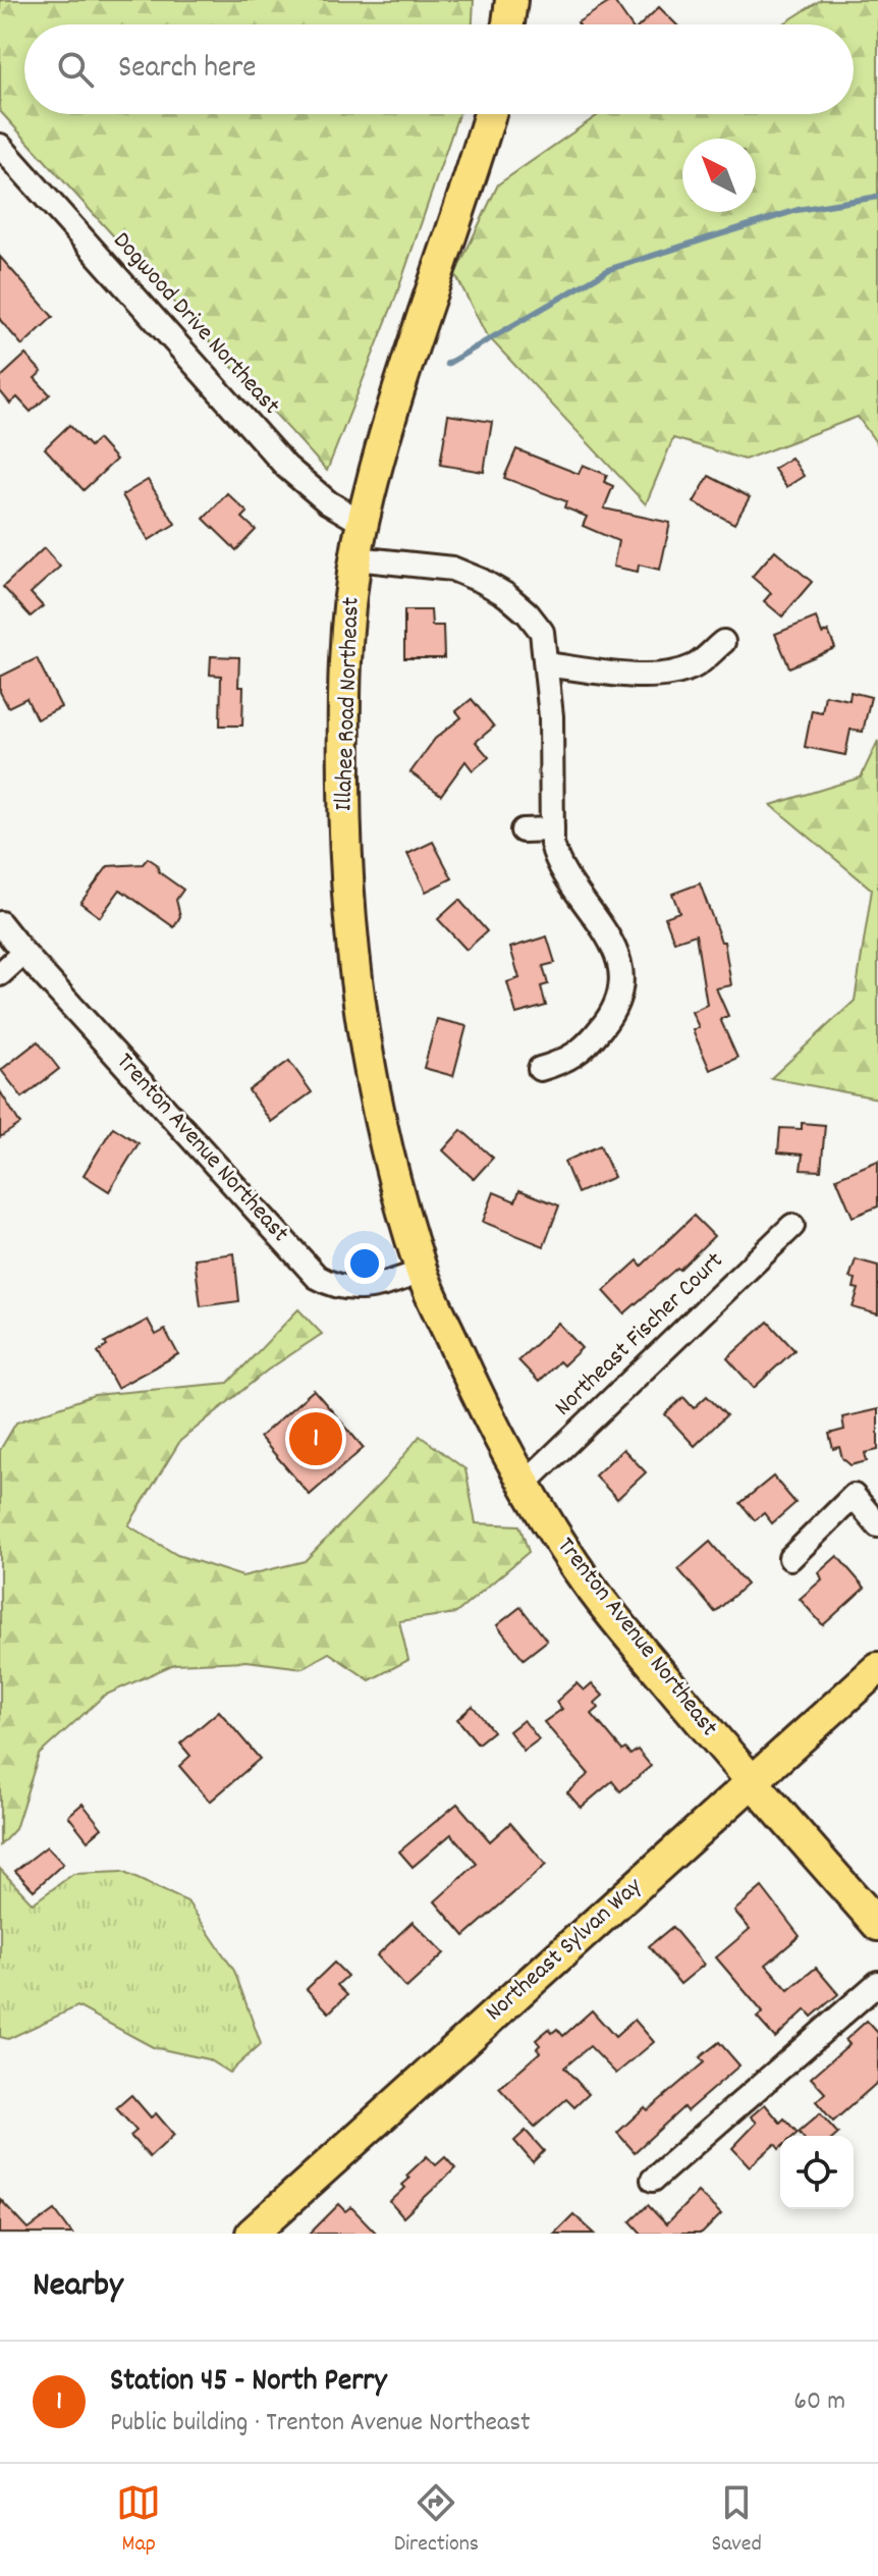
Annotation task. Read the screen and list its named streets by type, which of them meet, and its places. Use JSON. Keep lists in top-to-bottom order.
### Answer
{
  "streets": {
    "main road": ["Illahee Road Northeast", "Trenton Avenue Northeast", "Northeast Sylvan Way"],
    "street": ["Dogwood Drive Northeast", "Northeast Fischer Court"]
  },
  "crossings": [
    ["Dogwood Drive Northeast", "Illahee Road Northeast"],
    ["Illahee Road Northeast", "Trenton Avenue Northeast"],
    ["Trenton Avenue Northeast", "Northeast Fischer Court"],
    ["Trenton Avenue Northeast", "Northeast Sylvan Way"]
  ],
  "north": "top left",
  "page": {
    "search": "Search here",
    "pins": "1",
    "heading": "Nearby",
    "list": [
      {
        "mark": "1",
        "name": "Station 45 - North Perry",
        "note": "Public building · Trenton Avenue Northeast",
        "value": "60 m"
      }
    ],
    "nav": ["Map", "Directions", "Saved"]
  }
}
